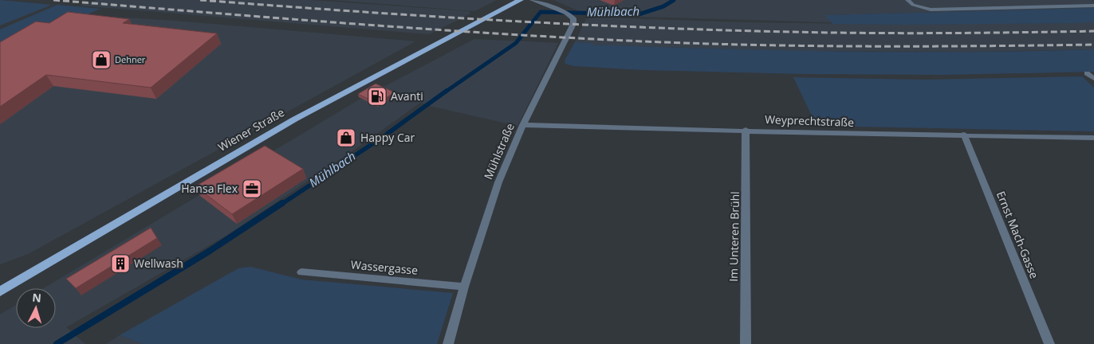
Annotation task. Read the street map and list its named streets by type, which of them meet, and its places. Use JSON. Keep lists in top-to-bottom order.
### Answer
{
  "streets": {
    "main road": ["Wiener Straße"],
    "street": [
      "Weyprechtstraße",
      "Mühlstraße",
      "Ernst Mach-Gasse",
      "Im Unteren Brühl",
      "Wassergasse"
    ]
  },
  "crossings": [
    ["Weyprechtstraße", "Mühlstraße"],
    ["Weyprechtstraße", "Ernst Mach-Gasse"],
    ["Weyprechtstraße", "Im Unteren Brühl"],
    ["Mühlstraße", "Wassergasse"]
  ],
  "water": ["Mühlbach"],
  "places": {
    "shop": ["Dehner", "Happy Car"],
    "fuel station": ["Avanti"],
    "office": ["Hansa Flex"],
    "building": ["Wellwash"]
  },
  "north": "top"
}
